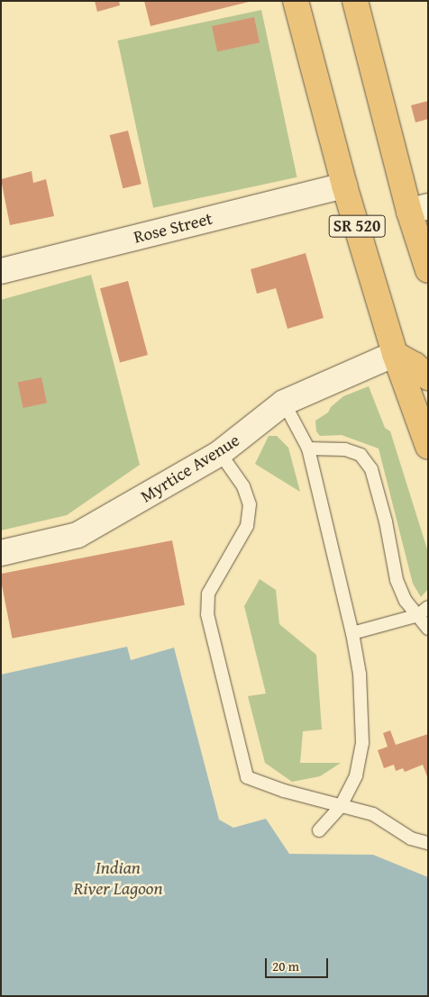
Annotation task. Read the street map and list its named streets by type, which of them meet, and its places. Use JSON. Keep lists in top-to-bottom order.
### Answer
{
  "streets": {
    "main road": ["SR 520"],
    "street": ["Rose Street", "Myrtice Avenue"]
  },
  "crossings": [
    ["SR 520", "Rose Street"],
    ["SR 520", "Myrtice Avenue"]
  ],
  "water": ["Indian River Lagoon"],
  "scale_bar": "20 m"
}
